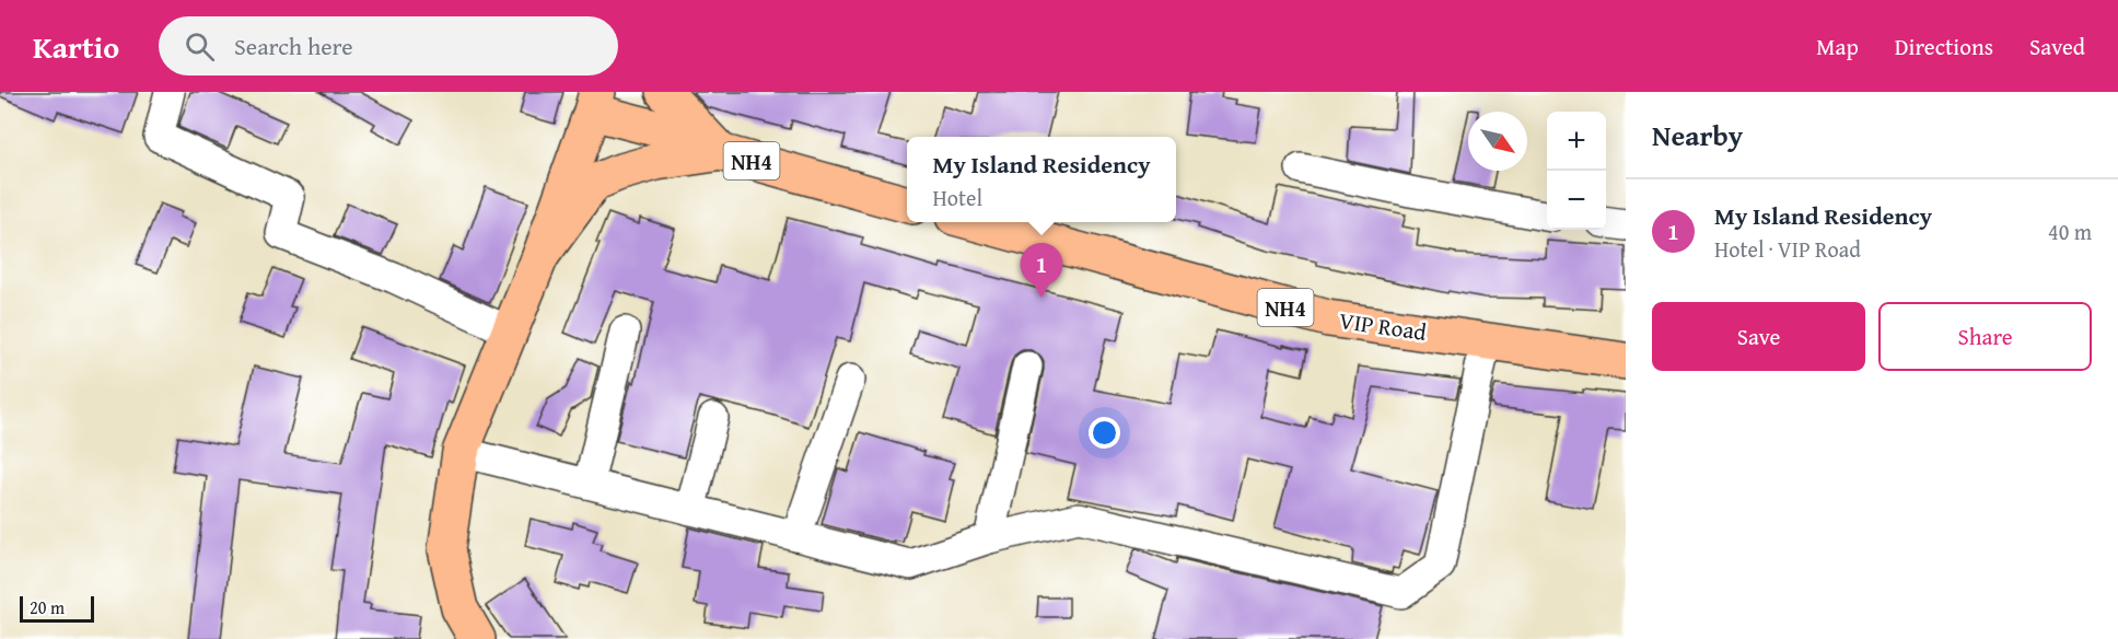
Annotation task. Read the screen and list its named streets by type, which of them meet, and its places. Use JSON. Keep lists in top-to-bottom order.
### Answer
{
  "streets": {
    "main road": ["NH4", "VIP Road"]
  },
  "scale_bar": "20 m",
  "north": "bottom right",
  "page": {
    "header": "Kartio",
    "search": "Search here",
    "nav": ["Map", "Directions", "Saved"],
    "heading": "Nearby",
    "map_buttons": ["+", "−"],
    "popup": ["My Island Residency", "Hotel"],
    "list": [
      {
        "mark": "1",
        "name": "My Island Residency",
        "note": "Hotel · VIP Road",
        "value": "40 m"
      }
    ],
    "pins": "1",
    "buttons": ["Save", "Share"],
    "scale": "20 m"
  }
}
